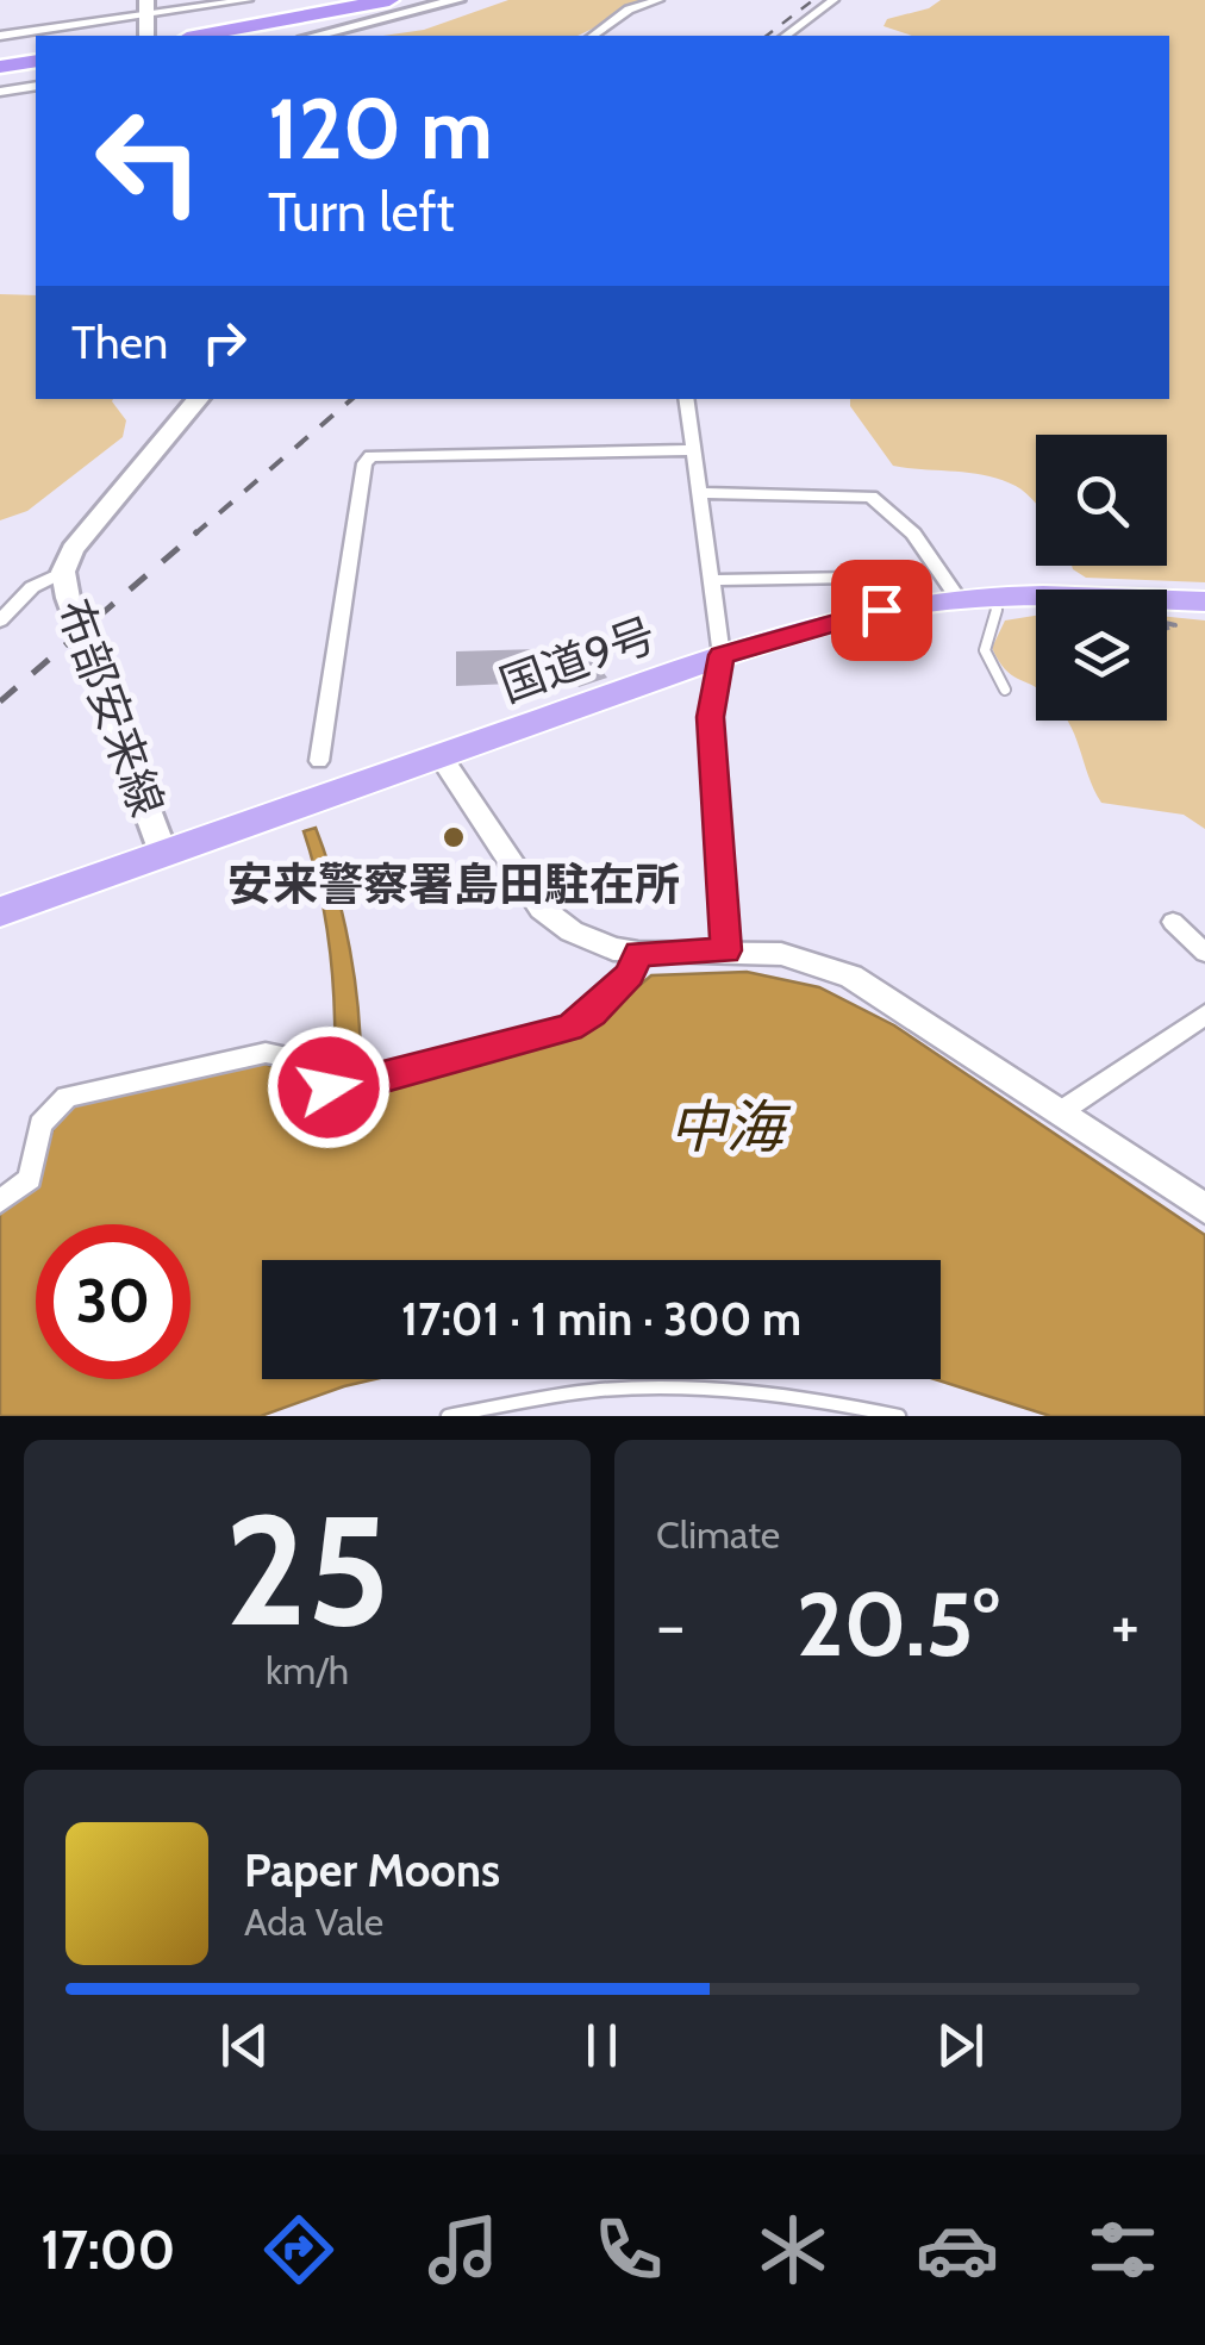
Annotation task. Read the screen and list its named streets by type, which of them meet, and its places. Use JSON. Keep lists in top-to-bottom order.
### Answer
{
  "streets": {
    "highway": ["国道9号"],
    "main road": ["布部安来線"]
  },
  "crossings": [
    ["国道9号", "布部安来線"]
  ],
  "water": ["中海"],
  "places": ["安来警察署島田駐在所"],
  "page": {
    "turn": ["120 m", "Turn left"],
    "then": "Then",
    "limit": "30",
    "trip": "17:01 · 1 min · 300 m",
    "tile": [
      ["25", "km/h"],
      "Climate"
    ],
    "heat": ["−", "20.5°", "+"],
    "song": ["Paper Moons", "Ada Vale"],
    "tabs": "17:00"
  }
}
